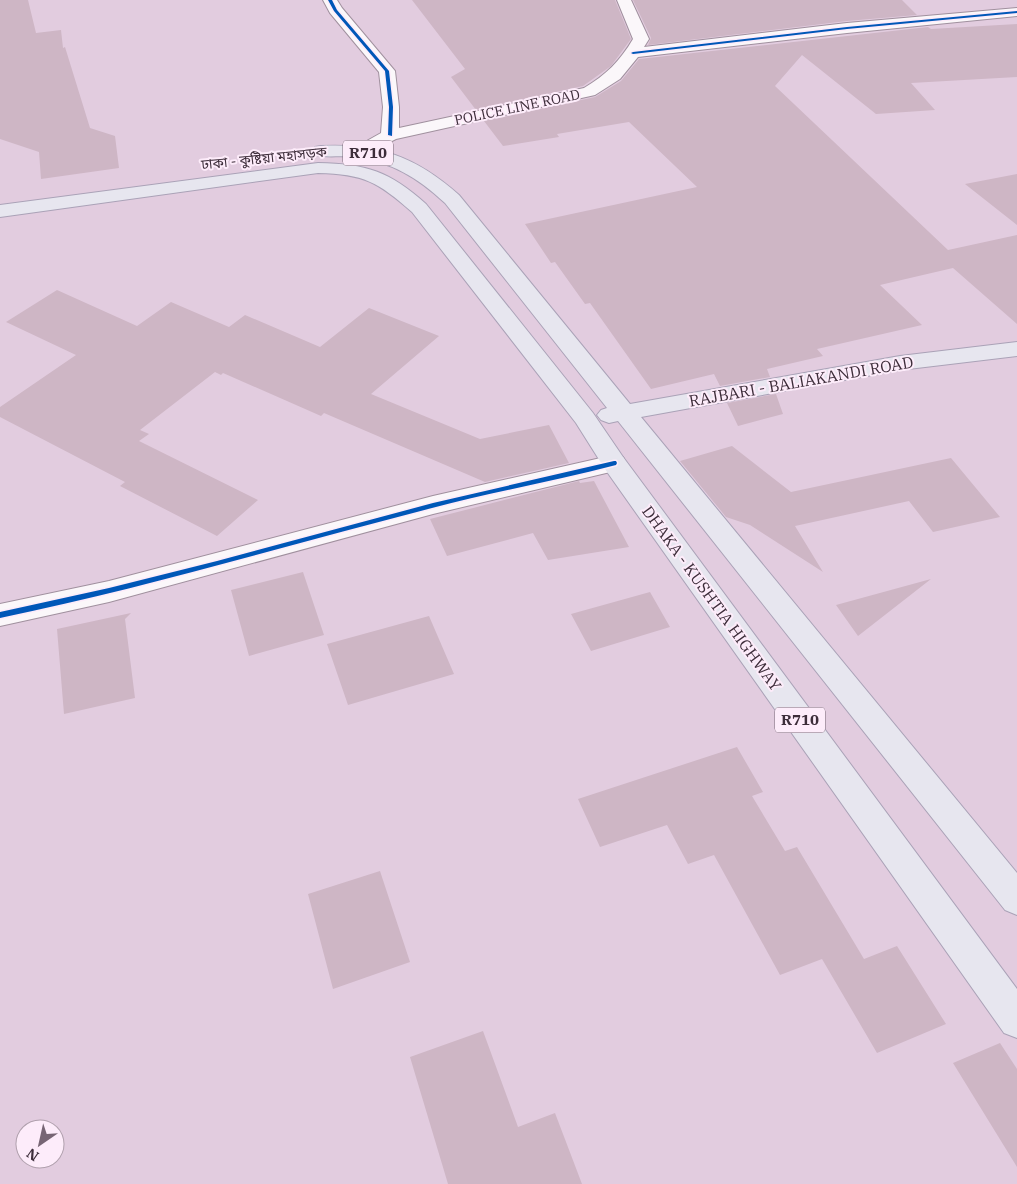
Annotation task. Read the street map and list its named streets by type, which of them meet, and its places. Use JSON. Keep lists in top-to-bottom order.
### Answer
{
  "streets": {
    "main road": [
      "R710",
      "ঢাকা - কুষ্টিয়া মহাসড়ক",
      "RAJBARI - BALIAKANDI ROAD",
      "DHAKA - KUSHTIA HIGHWAY"
    ],
    "street": ["POLICE LINE ROAD"]
  },
  "crossings": [
    ["POLICE LINE ROAD", "ঢাকা - কুষ্টিয়া মহাসড়ক"],
    ["R710", "ঢাকা - কুষ্টিয়া মহাসড়ক"],
    ["R710", "RAJBARI - BALIAKANDI ROAD"],
    ["ঢাকা - কুষ্টিয়া মহাসড়ক", "RAJBARI - BALIAKANDI ROAD"],
    ["ঢাকা - কুষ্টিয়া মহাসড়ক", "DHAKA - KUSHTIA HIGHWAY"],
    ["RAJBARI - BALIAKANDI ROAD", "DHAKA - KUSHTIA HIGHWAY"]
  ],
  "north": "bottom left"
}
